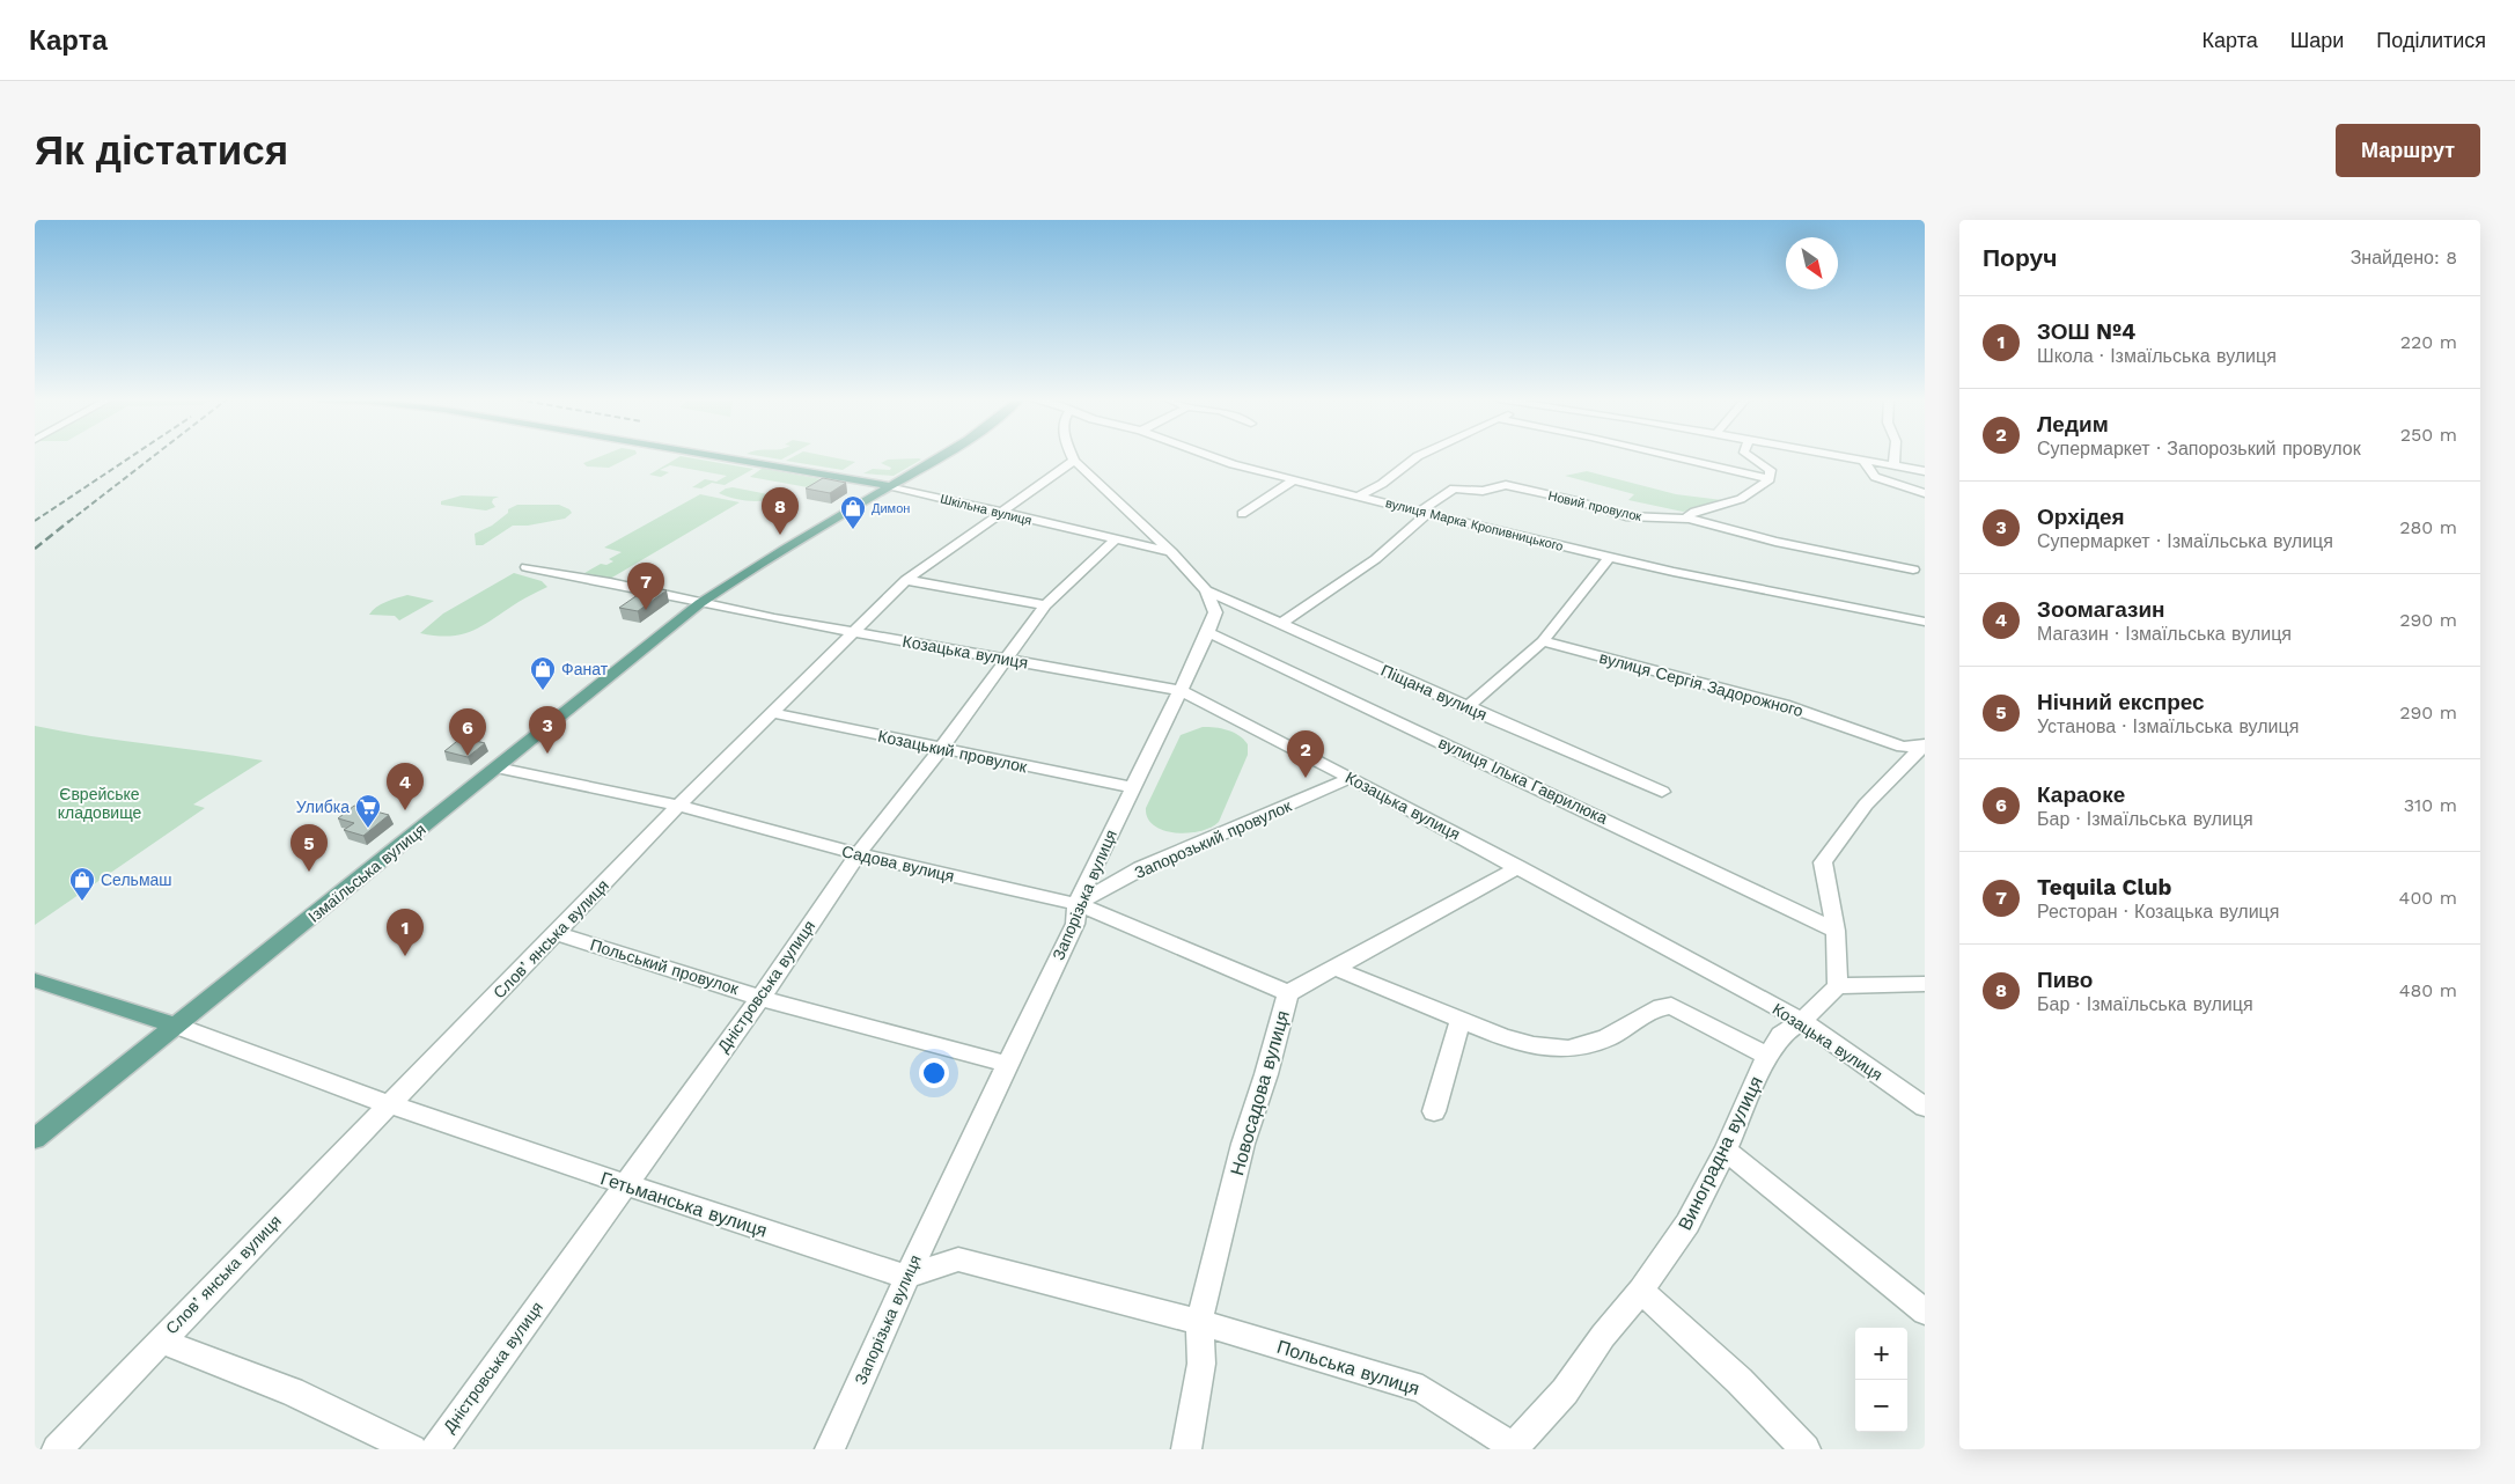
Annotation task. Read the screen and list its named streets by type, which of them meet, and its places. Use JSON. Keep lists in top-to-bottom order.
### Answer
{
  "streets": {
    "main road": ["Шкільна вулиця", "Ізмаїльська вулиця"],
    "street": [
      "Новий провулок",
      "вулиця Марка Кропивницького",
      "Козацька вулиця",
      "вулиця Сергія Задорожного",
      "Піщана вулиця",
      "Козацький провулок",
      "вулиця Ілька Гаврилюка",
      "Запорозький провулок",
      "Садова вулиця",
      "Запорізька вулиця",
      "Словʼянська вулиця",
      "Польський провулок",
      "Дністровська вулиця",
      "Новосадова вулиця",
      "Виноградна вулиця",
      "Гетьманська вулиця",
      "Польська вулиця"
    ]
  },
  "crossings": [
    ["Новий провулок", "вулиця Марка Кропивницького"],
    ["Новий провулок", "Піщана вулиця"],
    ["Шкільна вулиця", "Ізмаїльська вулиця"],
    ["Шкільна вулиця", "Словʼянська вулиця"],
    ["Шкільна вулиця", "Дністровська вулиця"],
    ["Козацька вулиця", "Запорозький провулок"],
    ["Козацька вулиця", "Ізмаїльська вулиця"],
    ["Козацька вулиця", "Запорізька вулиця"],
    ["Козацька вулиця", "Словʼянська вулиця"],
    ["Козацька вулиця", "Дністровська вулиця"],
    ["Козацька вулиця", "Новосадова вулиця"],
    ["Козацька вулиця", "Виноградна вулиця"],
    ["Козацький провулок", "Запорізька вулиця"],
    ["Козацький провулок", "Словʼянська вулиця"],
    ["Козацький провулок", "Дністровська вулиця"],
    ["вулиця Ілька Гаврилюка", "Запорізька вулиця"],
    ["Запорозький провулок", "Садова вулиця"],
    ["Запорозький провулок", "Запорізька вулиця"],
    ["Садова вулиця", "Ізмаїльська вулиця"],
    ["Садова вулиця", "Запорізька вулиця"],
    ["Садова вулиця", "Словʼянська вулиця"],
    ["Садова вулиця", "Дністровська вулиця"],
    ["Садова вулиця", "Новосадова вулиця"],
    ["Ізмаїльська вулиця", "Гетьманська вулиця"],
    ["Запорізька вулиця", "Польський провулок"],
    ["Запорізька вулиця", "Гетьманська вулиця"],
    ["Словʼянська вулиця", "Польський провулок"],
    ["Словʼянська вулиця", "Гетьманська вулиця"],
    ["Польський провулок", "Дністровська вулиця"],
    ["Дністровська вулиця", "Гетьманська вулиця"],
    ["Новосадова вулиця", "Польська вулиця"],
    ["Виноградна вулиця", "Польська вулиця"]
  ],
  "parks": ["Єврейське кладовище"],
  "places": {
    "shop": ["Димон", "Фанат", "Сельмаш"],
    "supermarket": ["Улибка"]
  },
  "north": "bottom right",
  "page": {
    "header": "Карта",
    "nav": ["Карта", "Шари", "Поділитися"],
    "buttons": "Маршрут",
    "title": "Як дістатися",
    "heading": ["Поруч", "Знайдено: 8"],
    "list": [
      {
        "mark": "1",
        "name": "ЗОШ №4",
        "note": "Школа · Ізмаїльська вулиця",
        "value": "220 m"
      },
      {
        "mark": "2",
        "name": "Ледим",
        "note": "Супермаркет · Запорозький провулок",
        "value": "250 m"
      },
      {
        "mark": "3",
        "name": "Орхідея",
        "note": "Супермаркет · Ізмаїльська вулиця",
        "value": "280 m"
      },
      {
        "mark": "4",
        "name": "Зоомагазин",
        "note": "Магазин · Ізмаїльська вулиця",
        "value": "290 m"
      },
      {
        "mark": "5",
        "name": "Нічний експрес",
        "note": "Установа · Ізмаїльська вулиця",
        "value": "290 m"
      },
      {
        "mark": "6",
        "name": "Караоке",
        "note": "Бар · Ізмаїльська вулиця",
        "value": "310 m"
      },
      {
        "mark": "7",
        "name": "Tequila Club",
        "note": "Ресторан · Козацька вулиця",
        "value": "400 m"
      },
      {
        "mark": "8",
        "name": "Пиво",
        "note": "Бар · Ізмаїльська вулиця",
        "value": "480 m"
      }
    ],
    "pins": [
      "8",
      "7",
      "3",
      "6",
      "2",
      "4",
      "5",
      "1"
    ],
    "map_buttons": ["+", "−"]
  }
}
